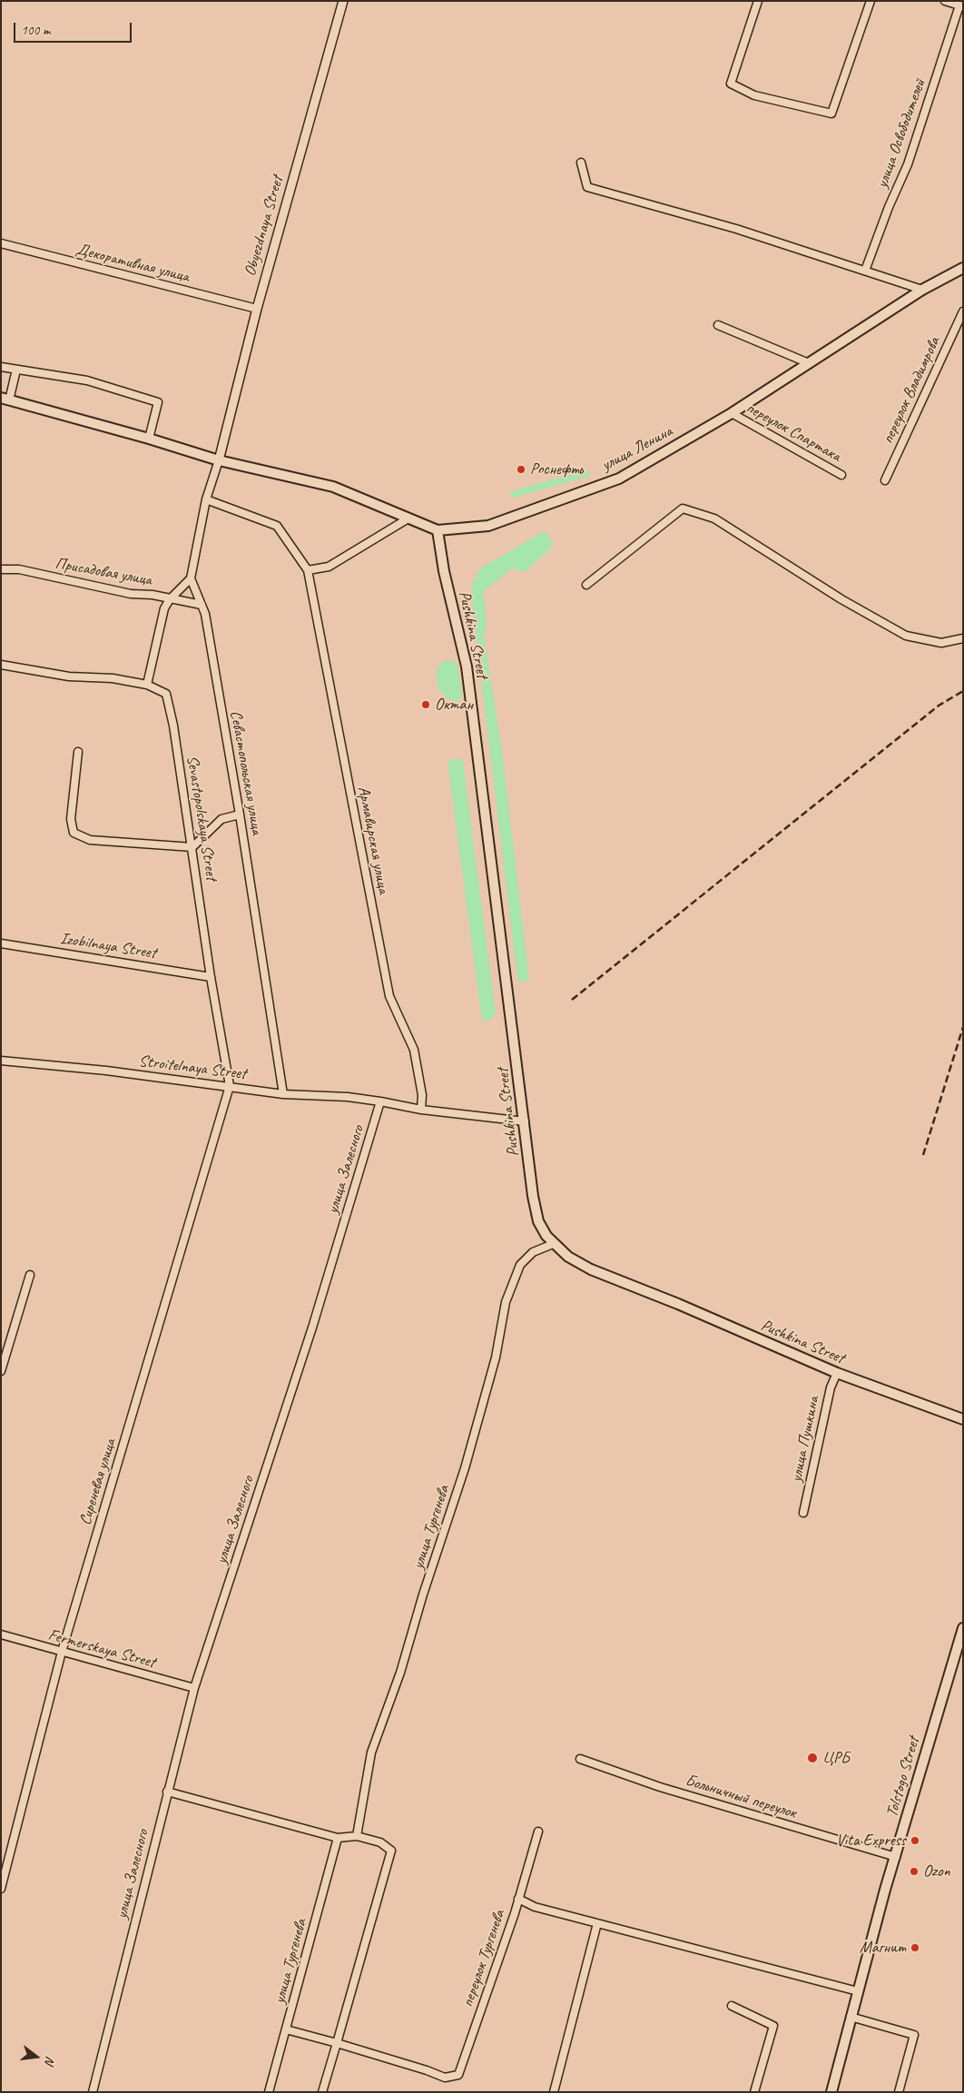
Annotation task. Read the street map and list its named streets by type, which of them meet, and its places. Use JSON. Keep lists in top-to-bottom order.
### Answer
{
  "streets": {
    "main road": ["улица Ленина", "Pushkina Street", "Tolstogo Street"],
    "street": [
      "улица Освободителей",
      "Obyezdnaya Street",
      "Декоративная улица",
      "переулок Владимрова",
      "переулок Спартака",
      "Присадовая улица",
      "Севастопольская улица",
      "Sevastopolskaya Street",
      "Армавирская улица",
      "Izobilnaya Street",
      "Stroitelnaya Street",
      "улица Залесного",
      "улица Пушкина",
      "Сиреневая улица",
      "улица Тургенева",
      "Fermerskaya Street",
      "Больничный переулок",
      "переулок Тургенева"
    ]
  },
  "crossings": [
    ["Obyezdnaya Street", "Декоративная улица"],
    ["переулок Спартака", "улица Ленина"],
    ["улица Ленина", "Pushkina Street"],
    ["Присадовая улица", "Севастопольская улица"],
    ["Pushkina Street", "улица Пушкина"],
    ["Pushkina Street", "улица Тургенева"],
    ["Севастопольская улица", "Stroitelnaya Street"],
    ["Sevastopolskaya Street", "Izobilnaya Street"],
    ["Sevastopolskaya Street", "Stroitelnaya Street"],
    ["Sevastopolskaya Street", "Сиреневая улица"],
    ["Stroitelnaya Street", "улица Залесного"],
    ["Stroitelnaya Street", "Сиреневая улица"],
    ["улица Залесного", "Fermerskaya Street"],
    ["Сиреневая улица", "Fermerskaya Street"],
    ["улица Тургенева", "переулок Тургенева"],
    ["Tolstogo Street", "Больничный переулок"],
    ["Tolstogo Street", "переулок Тургенева"]
  ],
  "places": [
    "Роснефть",
    "Октан",
    "ЦРБ",
    "Vita Express",
    "Ozon",
    "Магнит"
  ],
  "scale_bar": "100 m",
  "north": "right"
}
